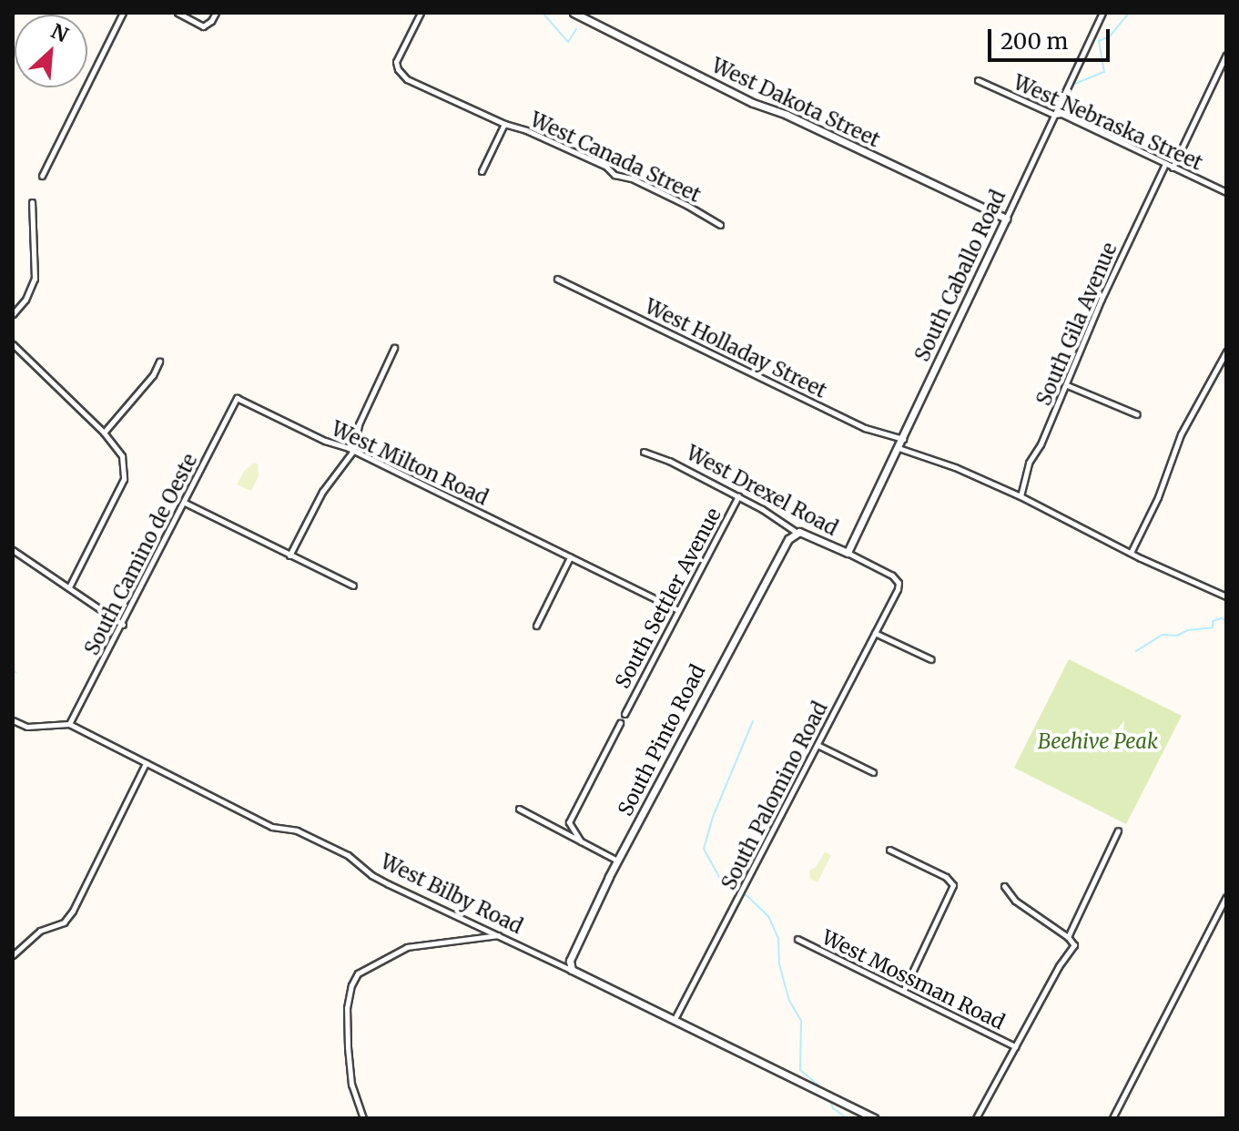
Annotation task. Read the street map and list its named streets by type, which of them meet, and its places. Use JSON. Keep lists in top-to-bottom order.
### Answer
{
  "streets": {
    "street": [
      "West Dakota Street",
      "West Nebraska Street",
      "West Canada Street",
      "South Caballo Road",
      "South Gila Avenue",
      "West Holladay Street",
      "West Milton Road",
      "West Drexel Road",
      "South Camino de Oeste",
      "South Settler Avenue",
      "South Pinto Road",
      "South Palomino Road",
      "West Bilby Road",
      "West Mossman Road"
    ]
  },
  "crossings": [
    ["West Dakota Street", "South Caballo Road"],
    ["West Nebraska Street", "South Caballo Road"],
    ["West Nebraska Street", "South Gila Avenue"],
    ["South Caballo Road", "West Holladay Street"],
    ["South Caballo Road", "West Drexel Road"],
    ["West Milton Road", "South Camino de Oeste"],
    ["West Milton Road", "South Settler Avenue"],
    ["West Drexel Road", "South Settler Avenue"],
    ["West Drexel Road", "South Pinto Road"],
    ["West Drexel Road", "South Palomino Road"],
    ["South Camino de Oeste", "West Bilby Road"],
    ["South Pinto Road", "West Bilby Road"],
    ["South Palomino Road", "West Bilby Road"]
  ],
  "parks": ["Beehive Peak"],
  "scale_bar": "200 m",
  "north": "top right"
}
